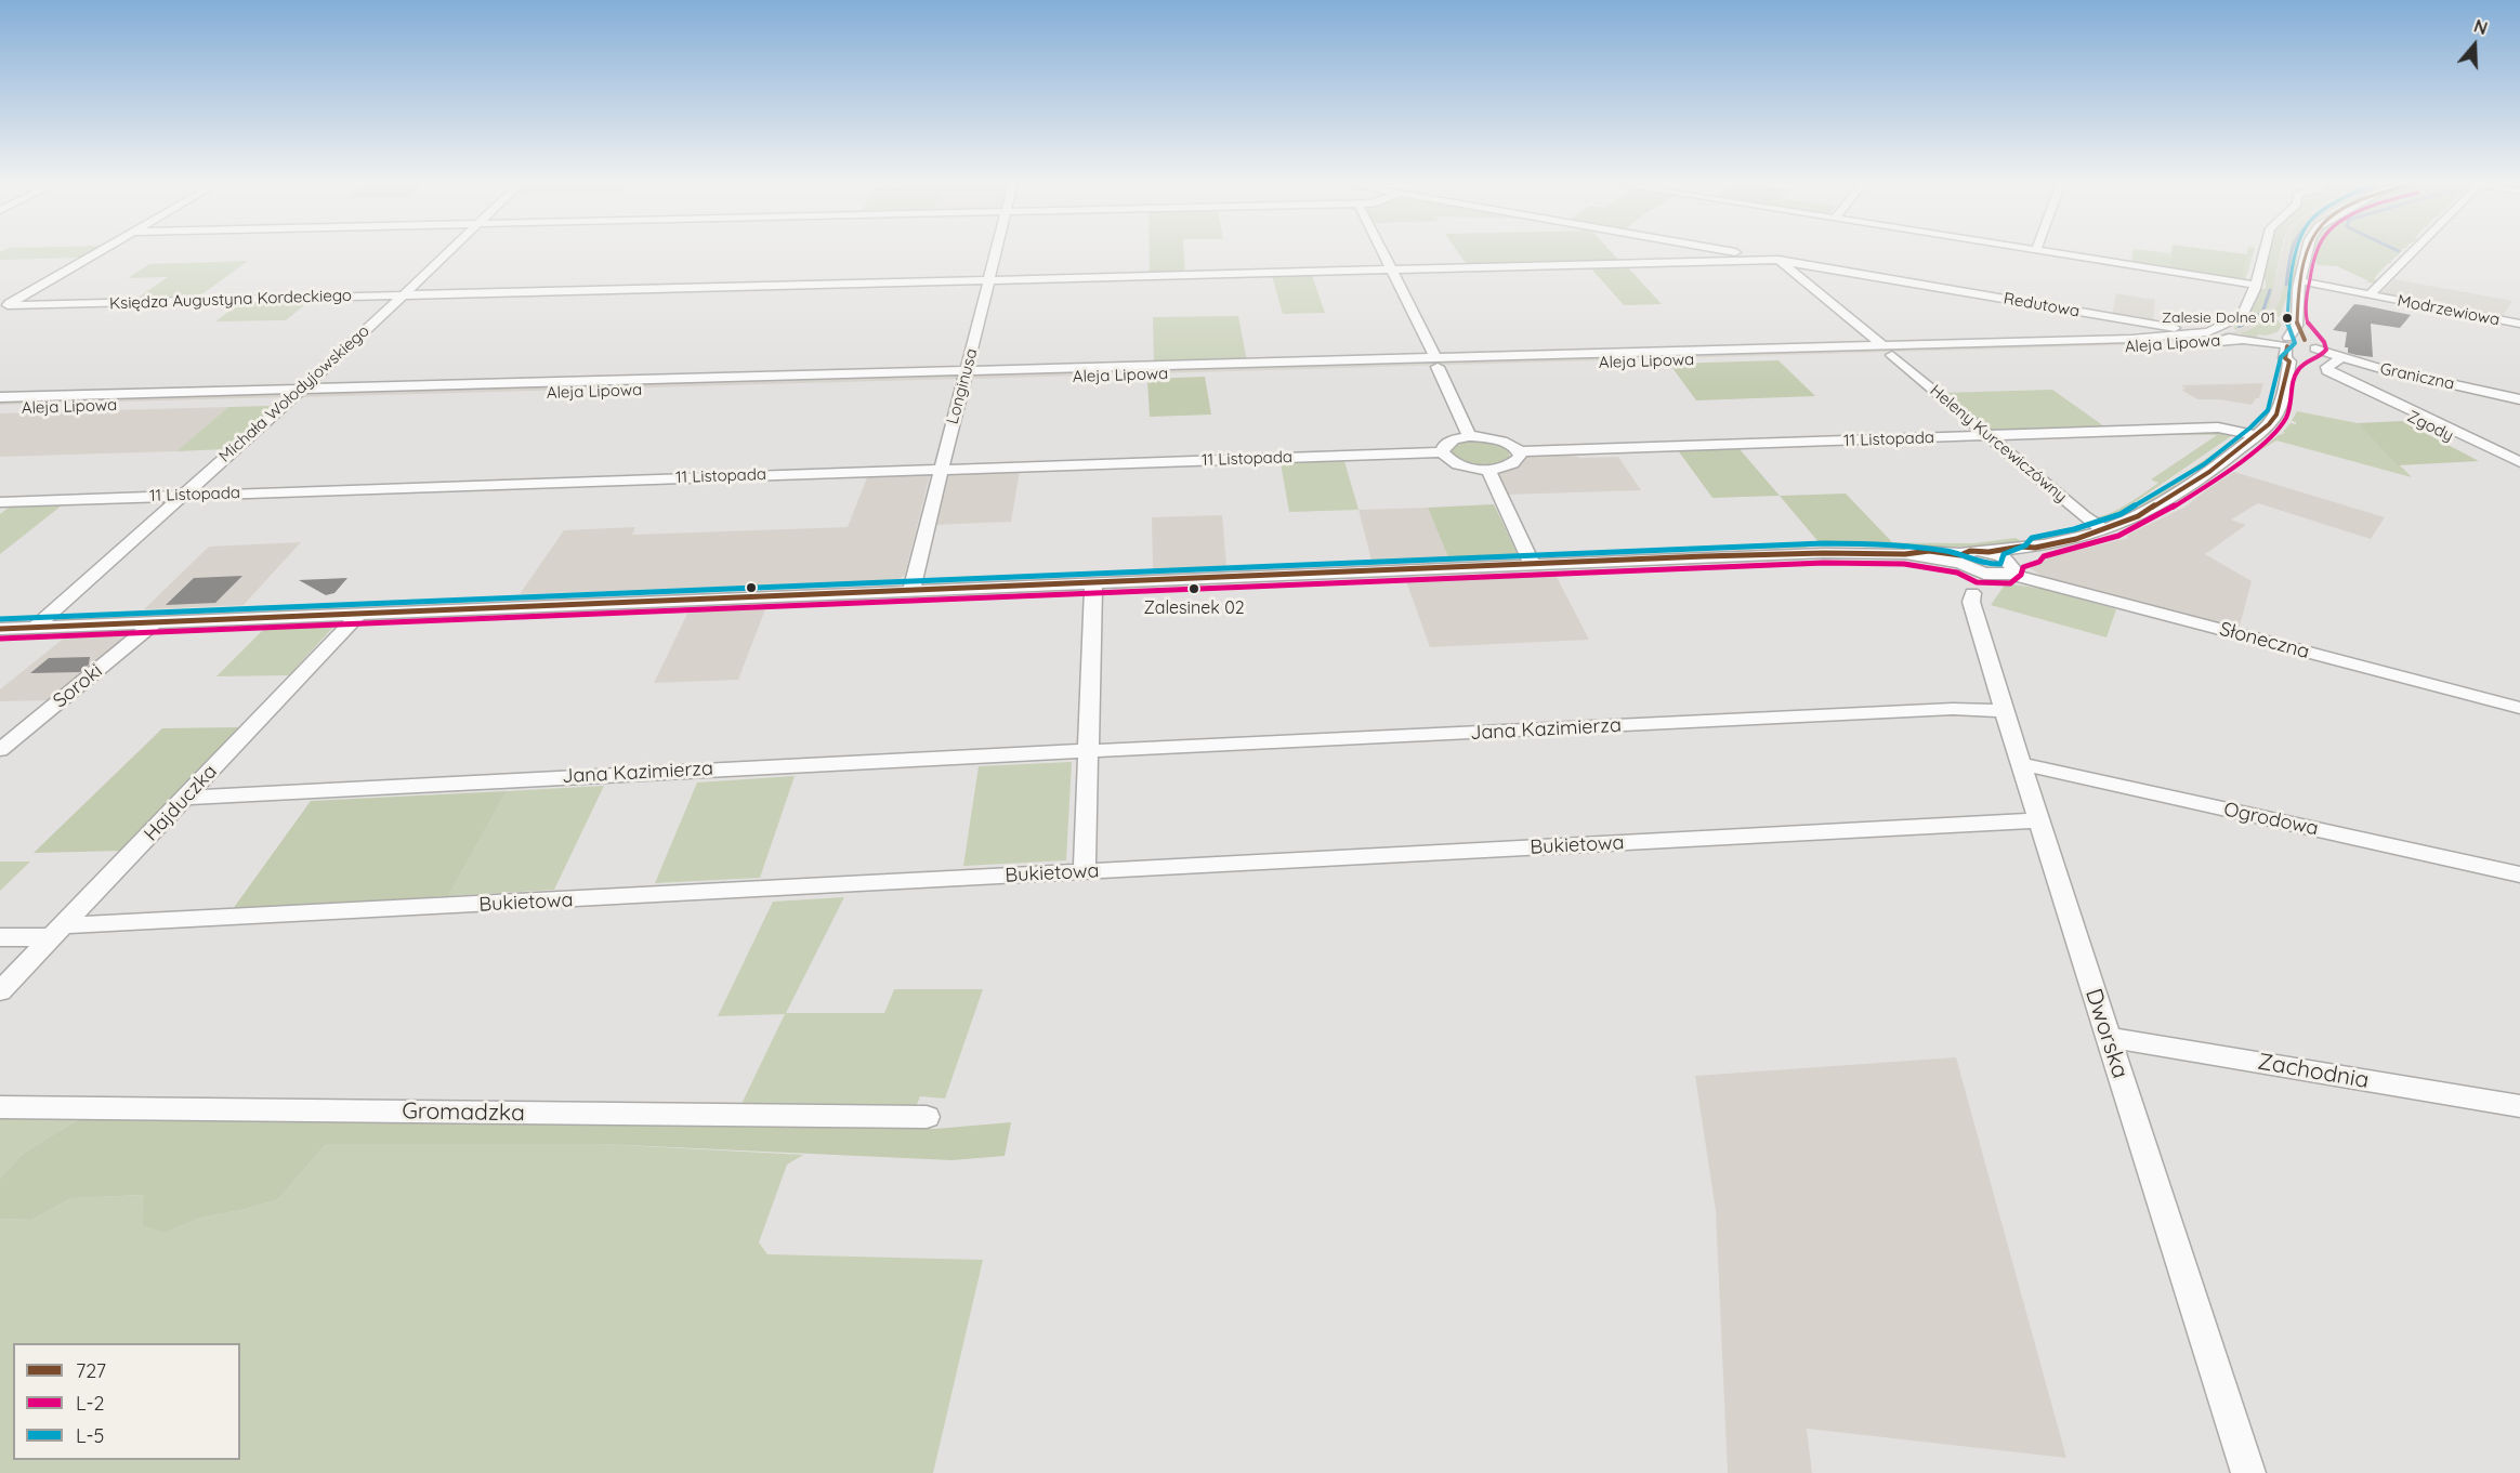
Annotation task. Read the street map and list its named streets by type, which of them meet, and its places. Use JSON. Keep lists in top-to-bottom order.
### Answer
{
  "streets": {
    "street": [
      "Księdza Augustyna Kordeckiego",
      "Redutowa",
      "Modrzewiowa",
      "Aleja Lipowa",
      "Graniczna",
      "Longinusa",
      "Michała Wołodyjowskiego",
      "Zgody",
      "11 Listopada",
      "Heleny Kurcewiczówny",
      "Słoneczna",
      "Soroki",
      "Jana Kazimierza",
      "Hajduczka",
      "Ogrodowa",
      "Bukietowa",
      "Dworska",
      "Zachodnia",
      "Gromadzka"
    ]
  },
  "crossings": [
    ["Księdza Augustyna Kordeckiego", "Redutowa"],
    ["Księdza Augustyna Kordeckiego", "Longinusa"],
    ["Księdza Augustyna Kordeckiego", "Michała Wołodyjowskiego"],
    ["Księdza Augustyna Kordeckiego", "Heleny Kurcewiczówny"],
    ["Redutowa", "Aleja Lipowa"],
    ["Redutowa", "Graniczna"],
    ["Redutowa", "Heleny Kurcewiczówny"],
    ["Aleja Lipowa", "Longinusa"],
    ["Aleja Lipowa", "Michała Wołodyjowskiego"],
    ["Aleja Lipowa", "Heleny Kurcewiczówny"],
    ["Longinusa", "11 Listopada"],
    ["Michała Wołodyjowskiego", "11 Listopada"],
    ["11 Listopada", "Heleny Kurcewiczówny"],
    ["Jana Kazimierza", "Hajduczka"],
    ["Jana Kazimierza", "Dworska"],
    ["Hajduczka", "Bukietowa"],
    ["Ogrodowa", "Dworska"],
    ["Bukietowa", "Dworska"],
    ["Dworska", "Zachodnia"]
  ],
  "places": ["Zalesie Dolne 01", "Zalesinek 02"],
  "lines": ["transit line 727", "transit line L-2", "transit line L-5"],
  "legend": ["727", "L-2", "L-5"],
  "north": "top"
}
